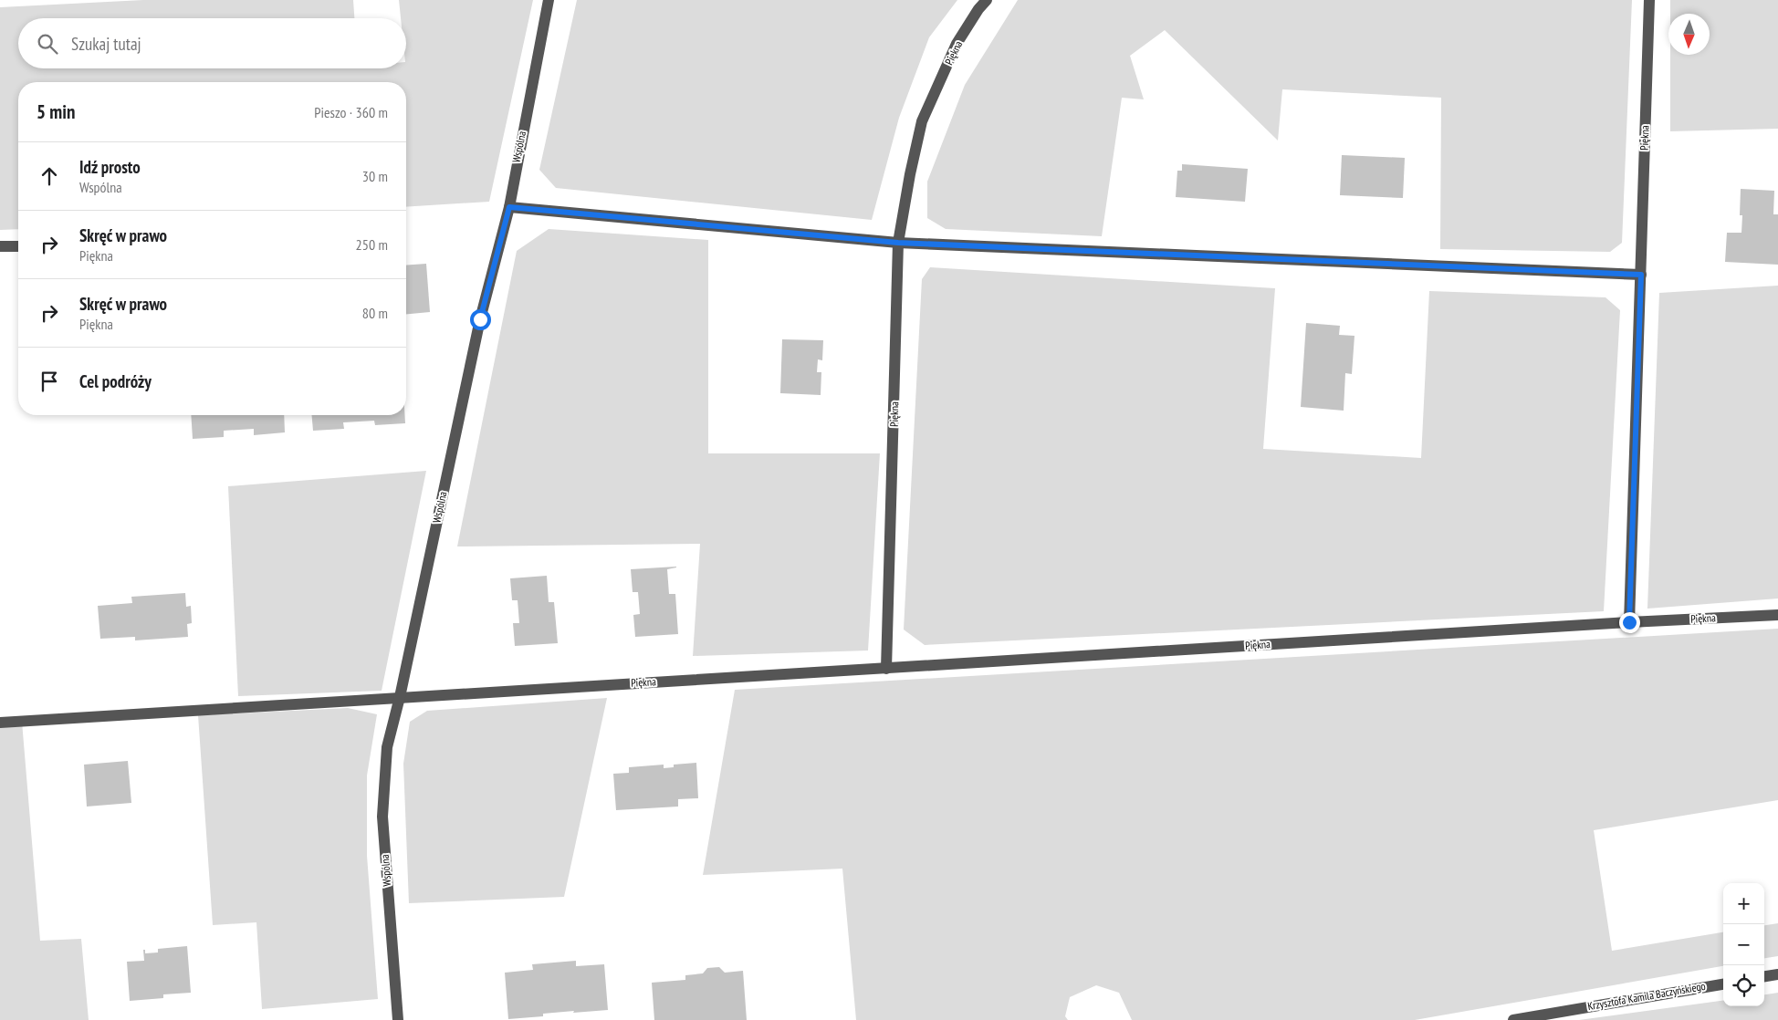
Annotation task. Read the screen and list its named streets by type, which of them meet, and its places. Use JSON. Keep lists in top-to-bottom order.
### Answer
{
  "streets": {
    "street": ["Piękna", "Wspólna", "Krzysztofa Kamila Baczyńskiego"]
  },
  "crossings": [
    ["Piękna", "Wspólna"]
  ],
  "north": "bottom",
  "page": {
    "search": "Szukaj tutaj",
    "heading": ["5 min", "Pieszo · 360 m"],
    "list": [
      ["Idź prosto", "Wspólna", "30 m"],
      ["Skręć w prawo", "Piękna", "250 m"],
      ["Skręć w prawo", "Piękna", "80 m"],
      "Cel podróży"
    ],
    "map_buttons": ["+", "−"]
  }
}
